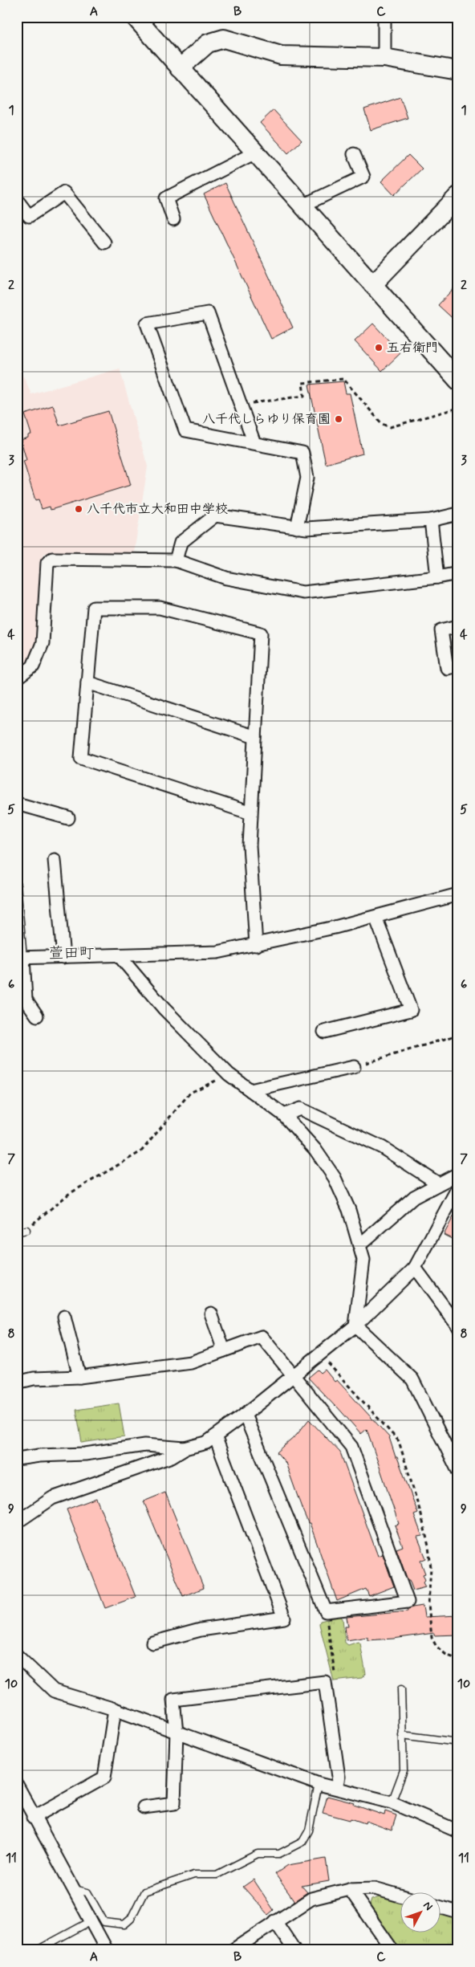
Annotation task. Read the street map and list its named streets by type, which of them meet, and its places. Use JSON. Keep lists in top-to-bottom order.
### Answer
{
  "districts": ["萱田町"],
  "places": ["五右衛門", "八千代しらゆり保育園", "八千代市立大和田中学校"],
  "north": "top right",
  "grid": {
    "columns": ["A", "B", "C"],
    "rows": [
      "1",
      "2",
      "3",
      "4",
      "5",
      "6",
      "7",
      "8",
      "9",
      "10",
      "11"
    ]
  }
}
